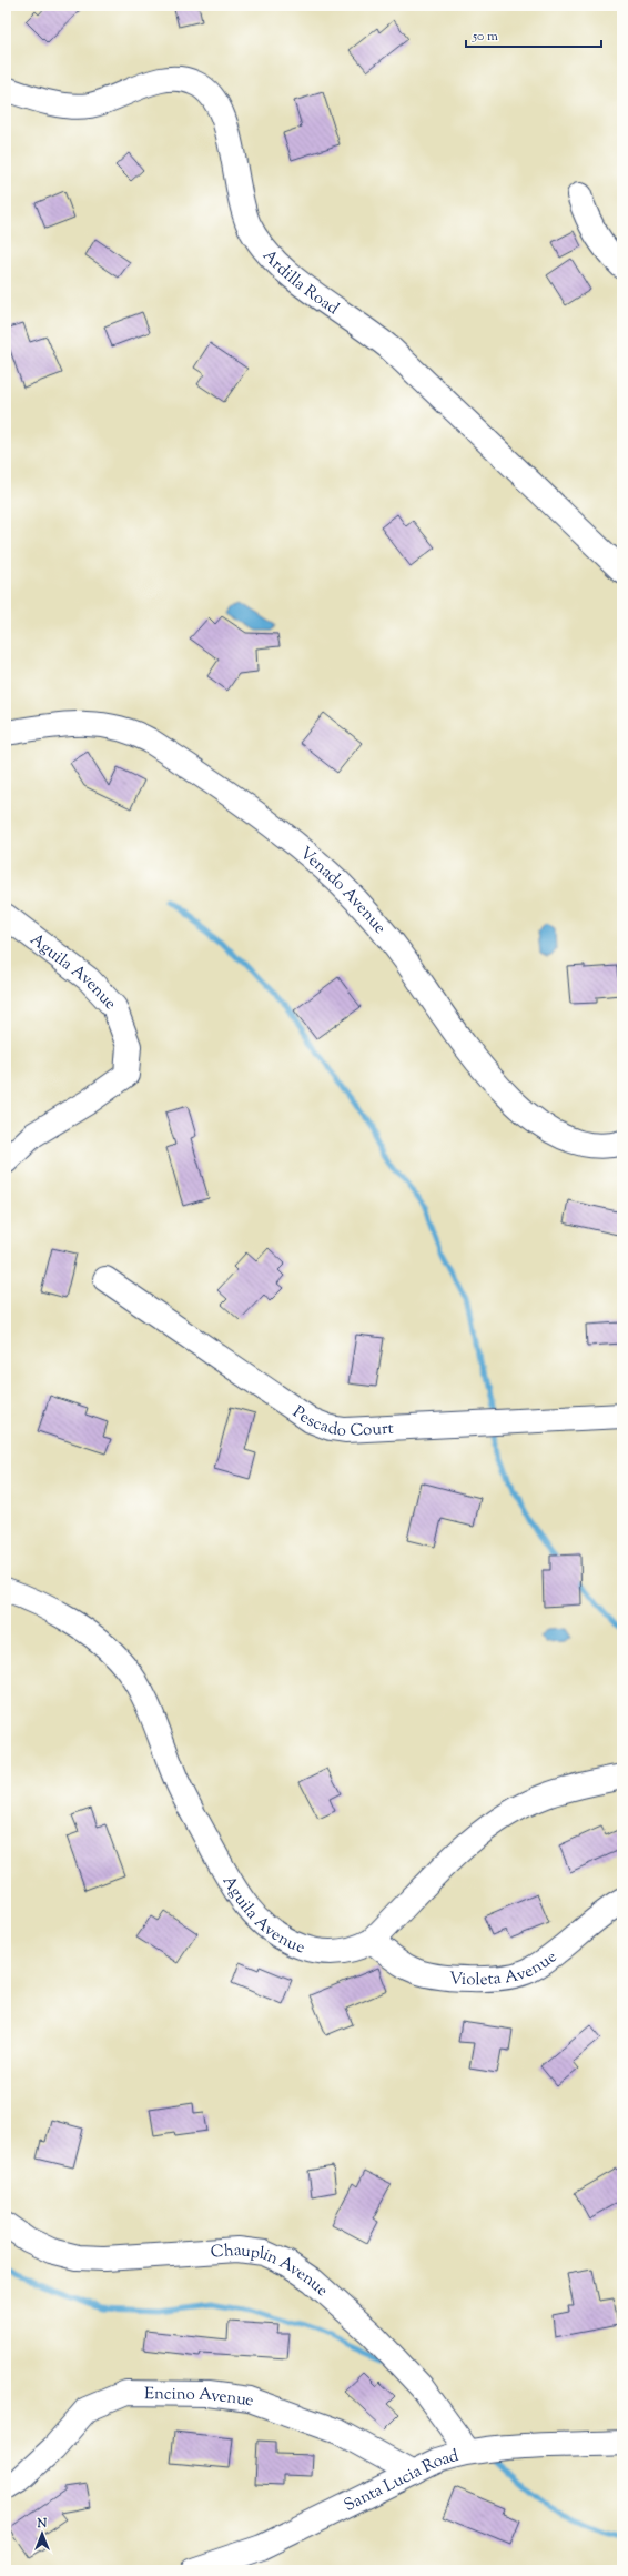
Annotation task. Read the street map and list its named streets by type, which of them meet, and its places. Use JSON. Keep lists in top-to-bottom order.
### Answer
{
  "streets": {
    "street": [
      "Ardilla Road",
      "Venado Avenue",
      "Aguila Avenue",
      "Pescado Court",
      "Violeta Avenue",
      "Chauplin Avenue",
      "Encino Avenue",
      "Santa Lucia Road"
    ]
  },
  "crossings": [
    ["Aguila Avenue", "Violeta Avenue"],
    ["Chauplin Avenue", "Santa Lucia Road"],
    ["Encino Avenue", "Santa Lucia Road"]
  ],
  "scale_bar": "50 m",
  "north": "top"
}
